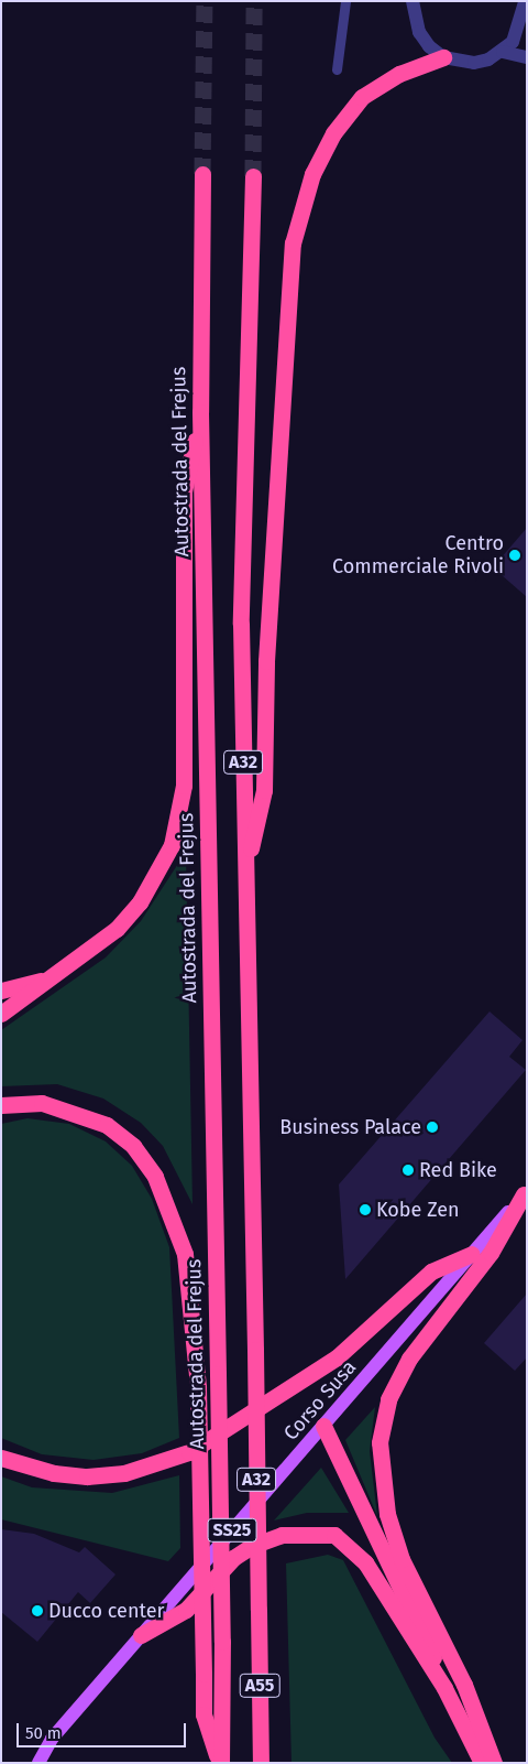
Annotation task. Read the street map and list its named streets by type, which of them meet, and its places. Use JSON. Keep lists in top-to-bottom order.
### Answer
{
  "streets": {
    "highway": ["Autostrada del Frejus", "A32", "A55"],
    "main road": ["Corso Susa", "SS25"]
  },
  "crossings": [
    ["Autostrada del Frejus", "A55"],
    ["A32", "A55"]
  ],
  "places": [
    "Centro Commerciale Rivoli",
    "Business Palace",
    "Red Bike",
    "Kobe Zen",
    "Ducco center"
  ],
  "scale_bar": "50 m"
}
